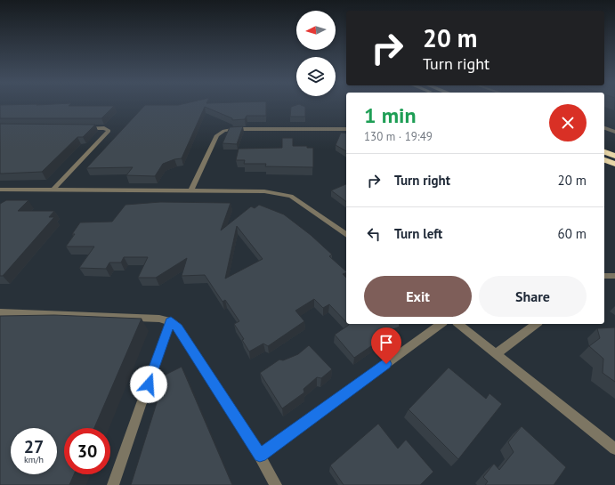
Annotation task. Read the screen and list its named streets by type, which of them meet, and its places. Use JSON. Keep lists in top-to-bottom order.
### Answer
{
  "north": "left",
  "page": {
    "turn": ["20 m", "Turn right"],
    "heading": ["1 min", "130 m · 19:49"],
    "list": [
      {
        "name": "Turn right",
        "value": "20 m"
      },
      {
        "name": "Turn left",
        "value": "60 m"
      }
    ],
    "buttons": ["Exit", "Share"],
    "speed": "27 km/h",
    "limit": "30"
  }
}
